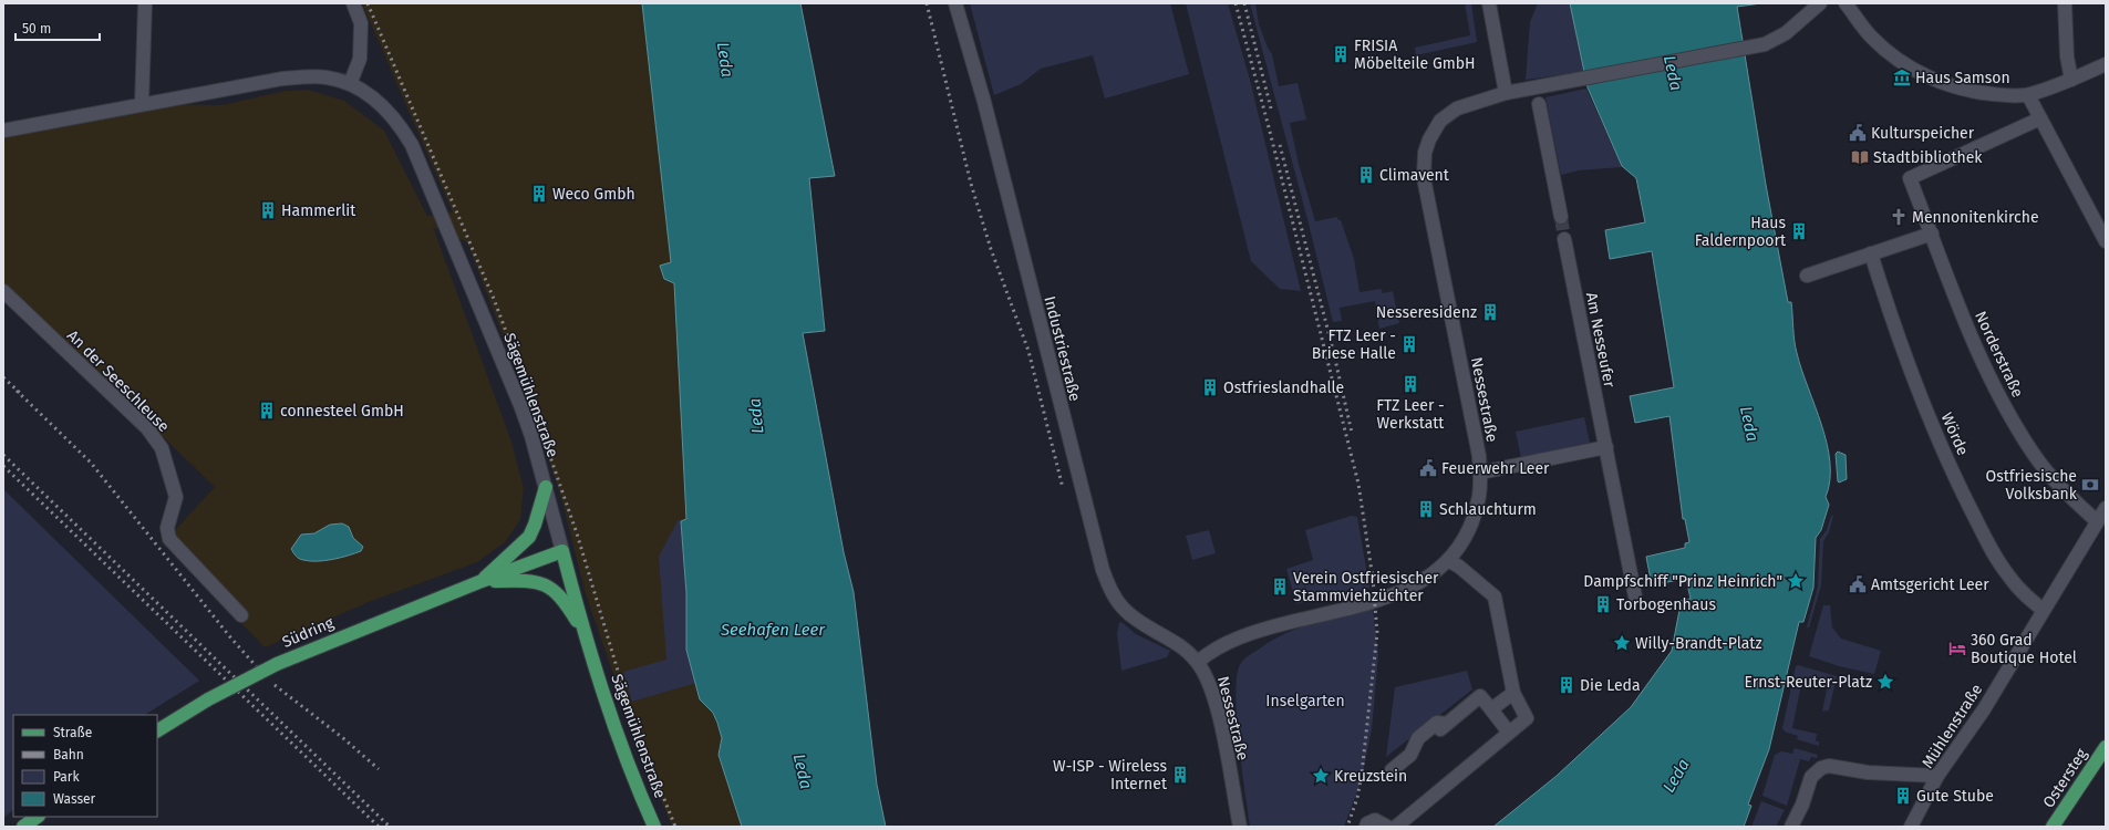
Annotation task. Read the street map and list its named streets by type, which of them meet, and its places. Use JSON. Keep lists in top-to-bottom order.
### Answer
{
  "streets": {
    "main road": ["Sägemühlenstraße", "Südring", "Ostersteg"],
    "street": [
      "Am Nesseufer",
      "Industriestraße",
      "Norderstraße",
      "An der Seeschleuse",
      "Nessestraße",
      "Wörde",
      "Mühlenstraße"
    ]
  },
  "crossings": [
    ["Industriestraße", "Nessestraße"],
    ["Norderstraße", "Mühlenstraße"],
    ["Sägemühlenstraße", "Südring"],
    ["Wörde", "Mühlenstraße"]
  ],
  "water": ["Leda", "Seehafen Leer"],
  "parks": ["Inselgarten"],
  "places": {
    "building": [
      "FRISIA Möbelteile GmbH",
      "Climavent",
      "Weco Gmbh",
      "Hammerlit",
      "Haus Faldernpoort",
      "Nesseresidenz",
      "FTZ Leer - Briese Halle",
      "FTZ Leer - Werkstatt",
      "Ostfrieslandhalle",
      "connesteel GmbH",
      "Schlauchturm",
      "Verein Ostfriesischer Stammviehzüchter",
      "Torbogenhaus",
      "Die Leda",
      "W-ISP - Wireless Internet",
      "Gute Stube"
    ],
    "museum": ["Haus Samson"],
    "public building": ["Kulturspeicher", "Feuerwehr Leer", "Amtsgericht Leer"],
    "library": ["Stadtbibliothek"],
    "church": ["Mennonitenkirche"],
    "bank": ["Ostfriesische Volksbank"],
    "place": [
      "Dampfschiff \"Prinz Heinrich\"",
      "Willy-Brandt-Platz",
      "Ernst-Reuter-Platz",
      "Kreuzstein"
    ],
    "hotel": ["360 Grad Boutique Hotel"]
  },
  "legend": [
    "Straße",
    "Bahn",
    "Park",
    "Wasser"
  ],
  "scale_bar": "50 m"
}
